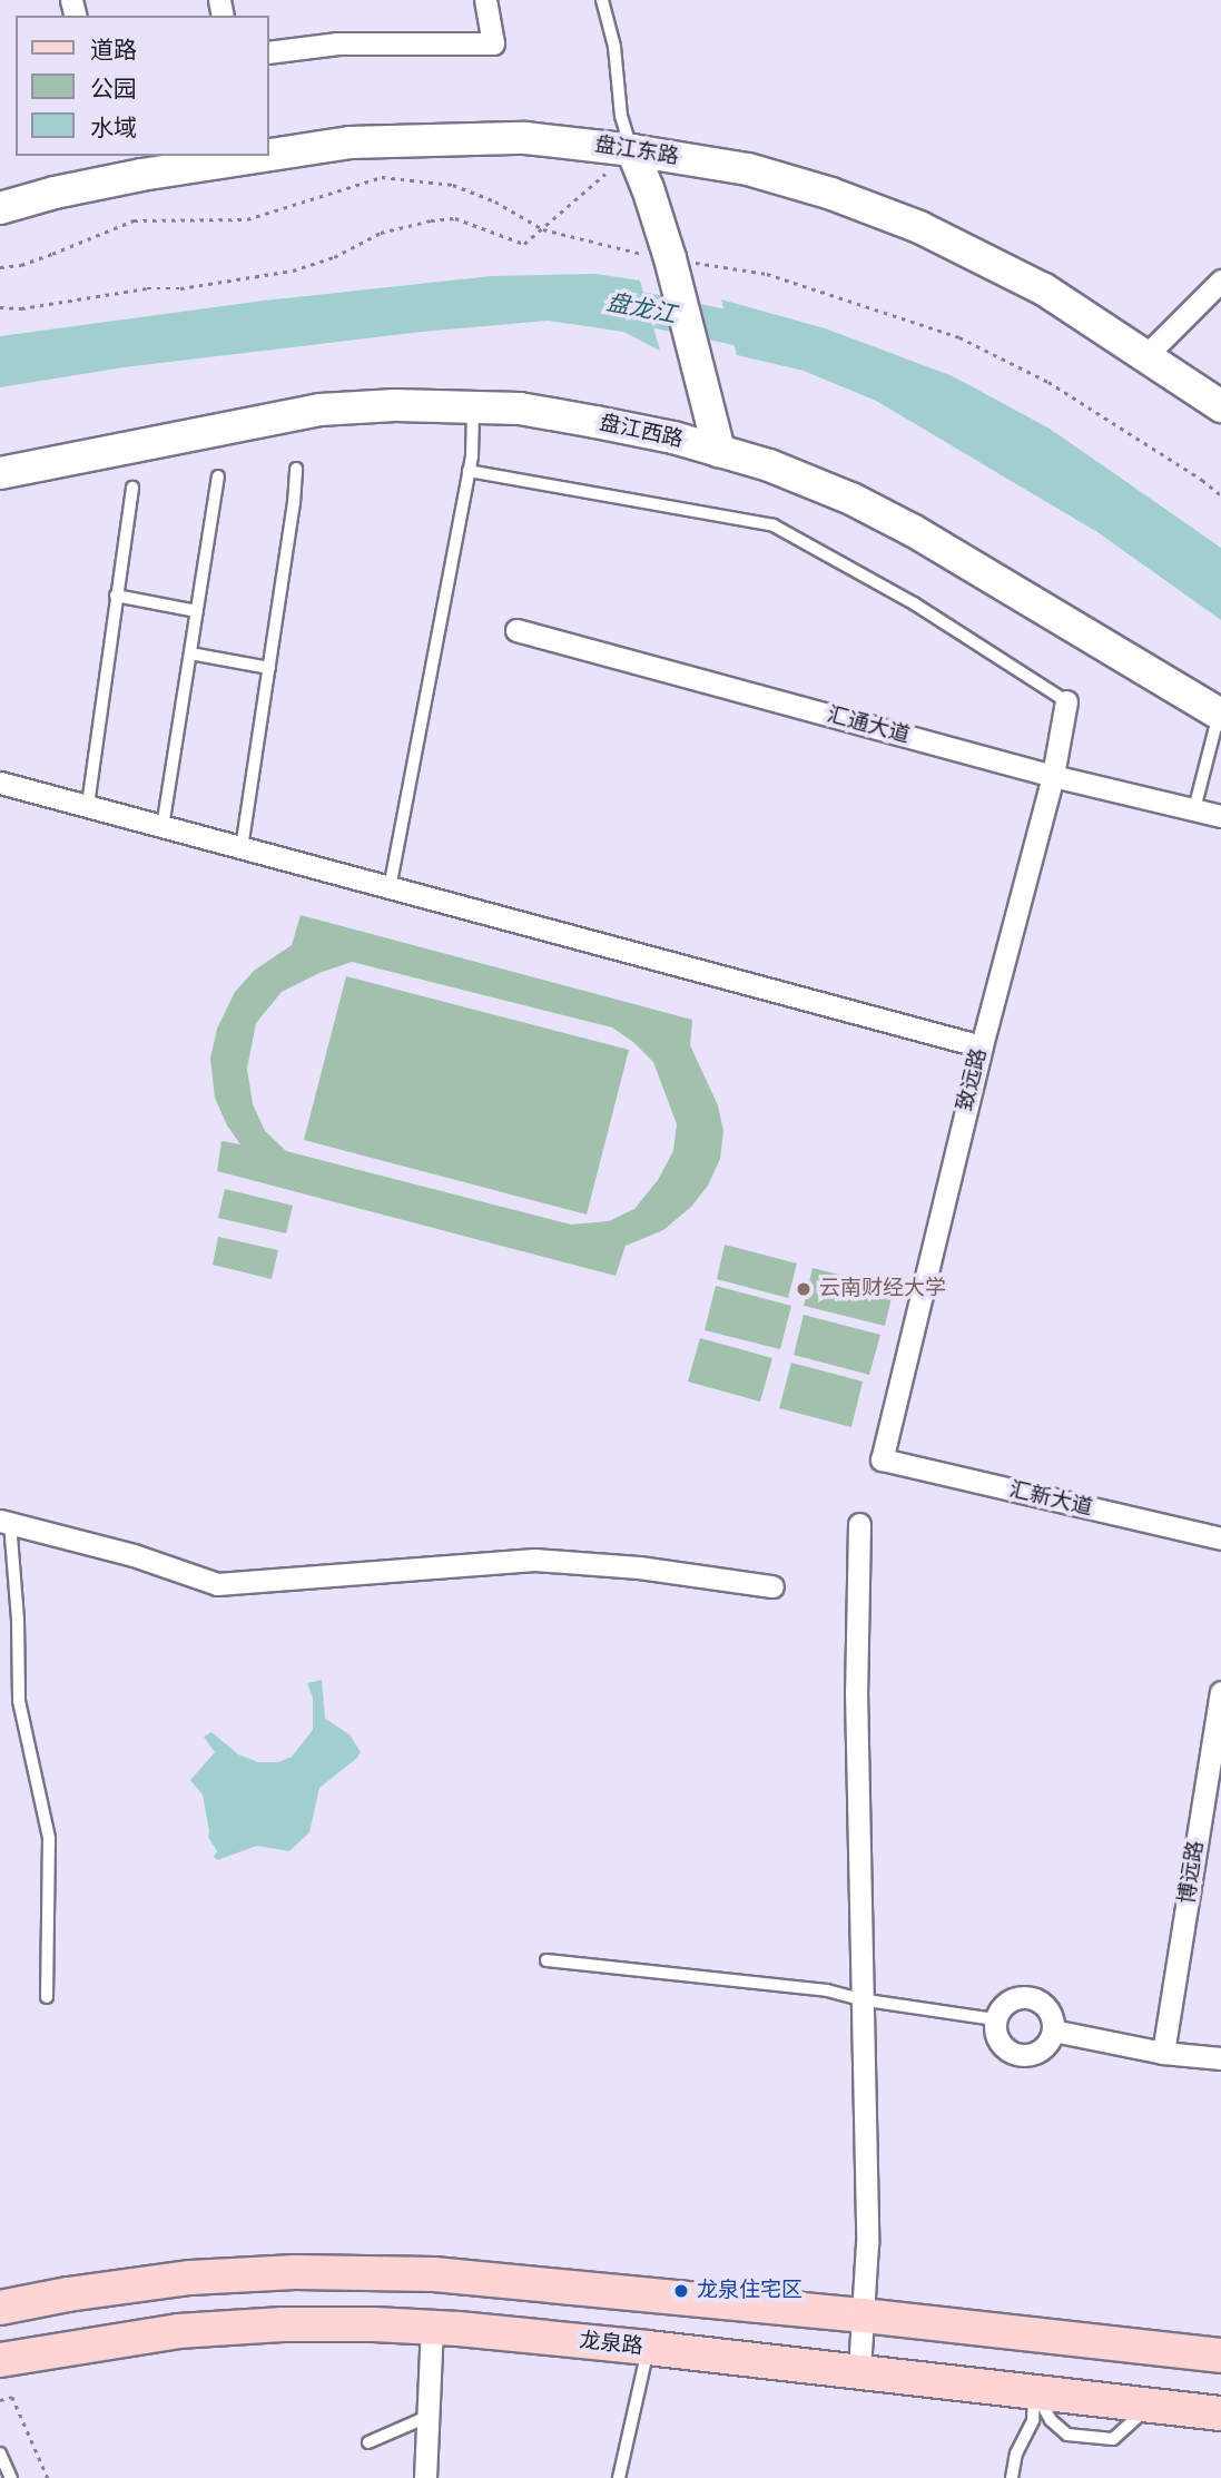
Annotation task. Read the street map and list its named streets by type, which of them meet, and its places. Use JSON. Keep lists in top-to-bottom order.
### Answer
{
  "streets": {
    "main road": ["龙泉路"],
    "street": [
      "盘江东路",
      "盘江西路",
      "汇通大道",
      "致远路",
      "汇新大道",
      "博远路"
    ]
  },
  "crossings": [
    ["汇通大道", "致远路"],
    ["致远路", "汇新大道"]
  ],
  "water": ["盘龙江"],
  "places": ["云南财经大学", "龙泉住宅区"],
  "legend": ["道路", "公园", "水域"]
}
